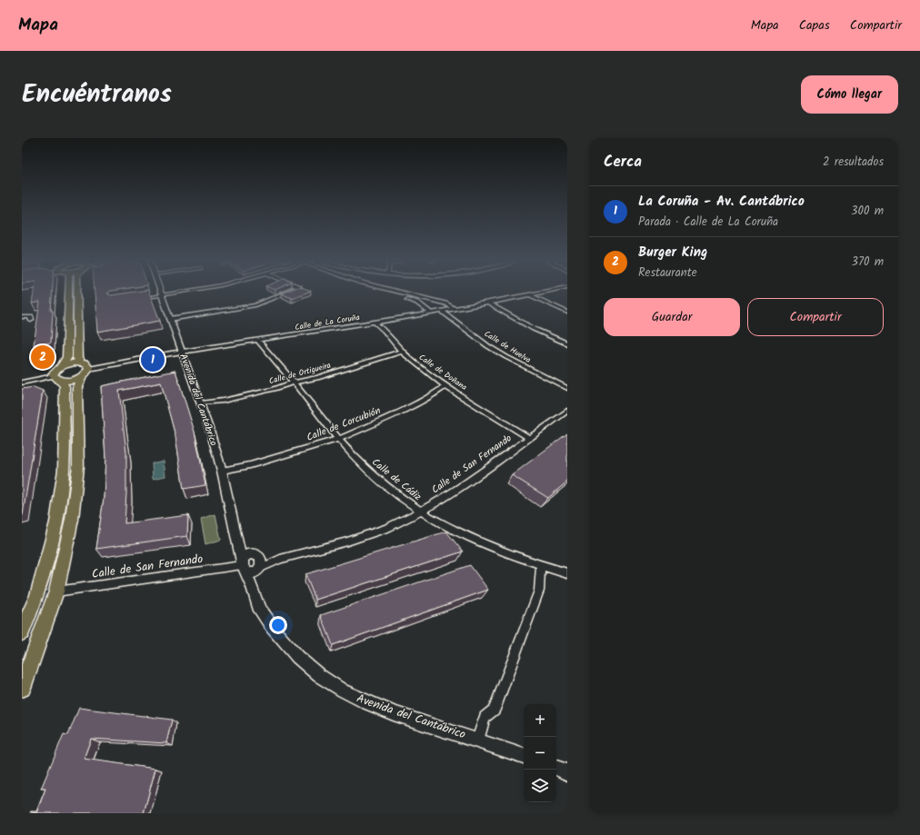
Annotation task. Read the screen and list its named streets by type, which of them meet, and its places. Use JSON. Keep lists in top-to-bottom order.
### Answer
{
  "streets": {
    "street": [
      "Calle de La Coruña",
      "Calle de Huelva",
      "Calle de Doñana",
      "Calle de Ortigueira",
      "Avenida del Cantábrico",
      "Calle de Corcubión",
      "Calle de San Fernando",
      "Calle de Cádiz"
    ]
  },
  "crossings": [
    ["Calle de La Coruña", "Calle de Huelva"],
    ["Calle de La Coruña", "Calle de Doñana"],
    ["Calle de La Coruña", "Avenida del Cantábrico"],
    ["Calle de La Coruña", "Calle de Cádiz"],
    ["Calle de Doñana", "Calle de Ortigueira"],
    ["Calle de Doñana", "Calle de Corcubión"],
    ["Calle de Doñana", "Calle de San Fernando"],
    ["Calle de Ortigueira", "Avenida del Cantábrico"],
    ["Calle de Ortigueira", "Calle de Cádiz"],
    ["Avenida del Cantábrico", "Calle de Corcubión"],
    ["Avenida del Cantábrico", "Calle de San Fernando"],
    ["Calle de Corcubión", "Calle de Cádiz"],
    ["Calle de San Fernando", "Calle de Cádiz"]
  ],
  "page": {
    "header": "Mapa",
    "nav": ["Mapa", "Capas", "Compartir"],
    "title": "Encuéntranos",
    "buttons": [
      "Cómo llegar",
      ["Guardar", "Compartir"]
    ],
    "heading": ["Cerca", "2 resultados"],
    "list": [
      {
        "mark": "1",
        "name": "La Coruña - Av. Cantábrico",
        "note": "Parada · Calle de La Coruña",
        "value": "300 m"
      },
      {
        "mark": "2",
        "name": "Burger King",
        "note": "Restaurante",
        "value": "370 m"
      }
    ],
    "pins": ["2", "1"],
    "map_buttons": ["+", "−"]
  }
}
